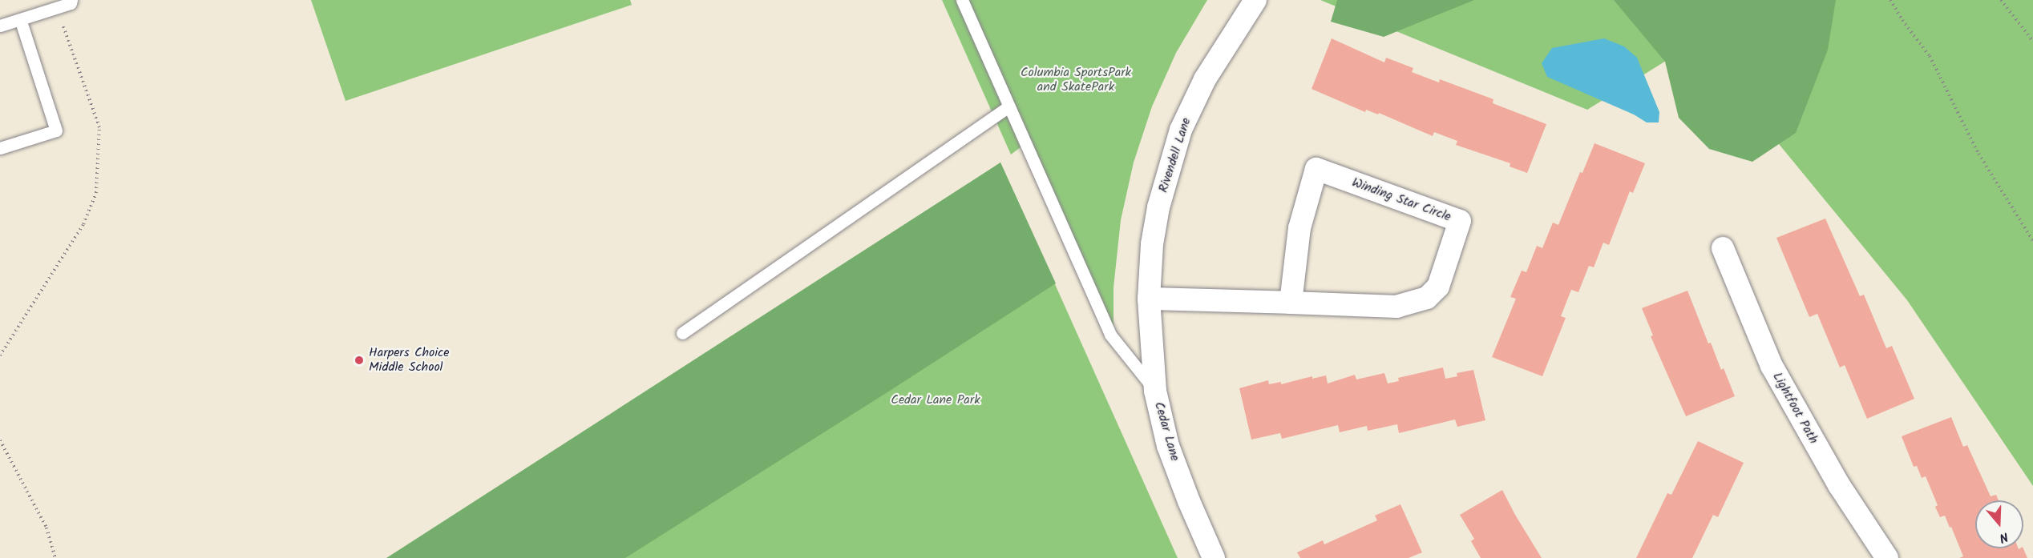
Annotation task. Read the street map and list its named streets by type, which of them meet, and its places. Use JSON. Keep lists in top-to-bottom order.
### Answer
{
  "streets": {
    "street": [
      "Rivendell Lane",
      "Winding Star Circle",
      "Lightfoot Path",
      "Cedar Lane"
    ]
  },
  "crossings": [
    ["Rivendell Lane", "Winding Star Circle"],
    ["Rivendell Lane", "Cedar Lane"],
    ["Winding Star Circle", "Cedar Lane"]
  ],
  "parks": ["Columbia SportsPark and SkatePark", "Cedar Lane Park"],
  "places": ["Harpers Choice Middle School"],
  "north": "bottom"
}
